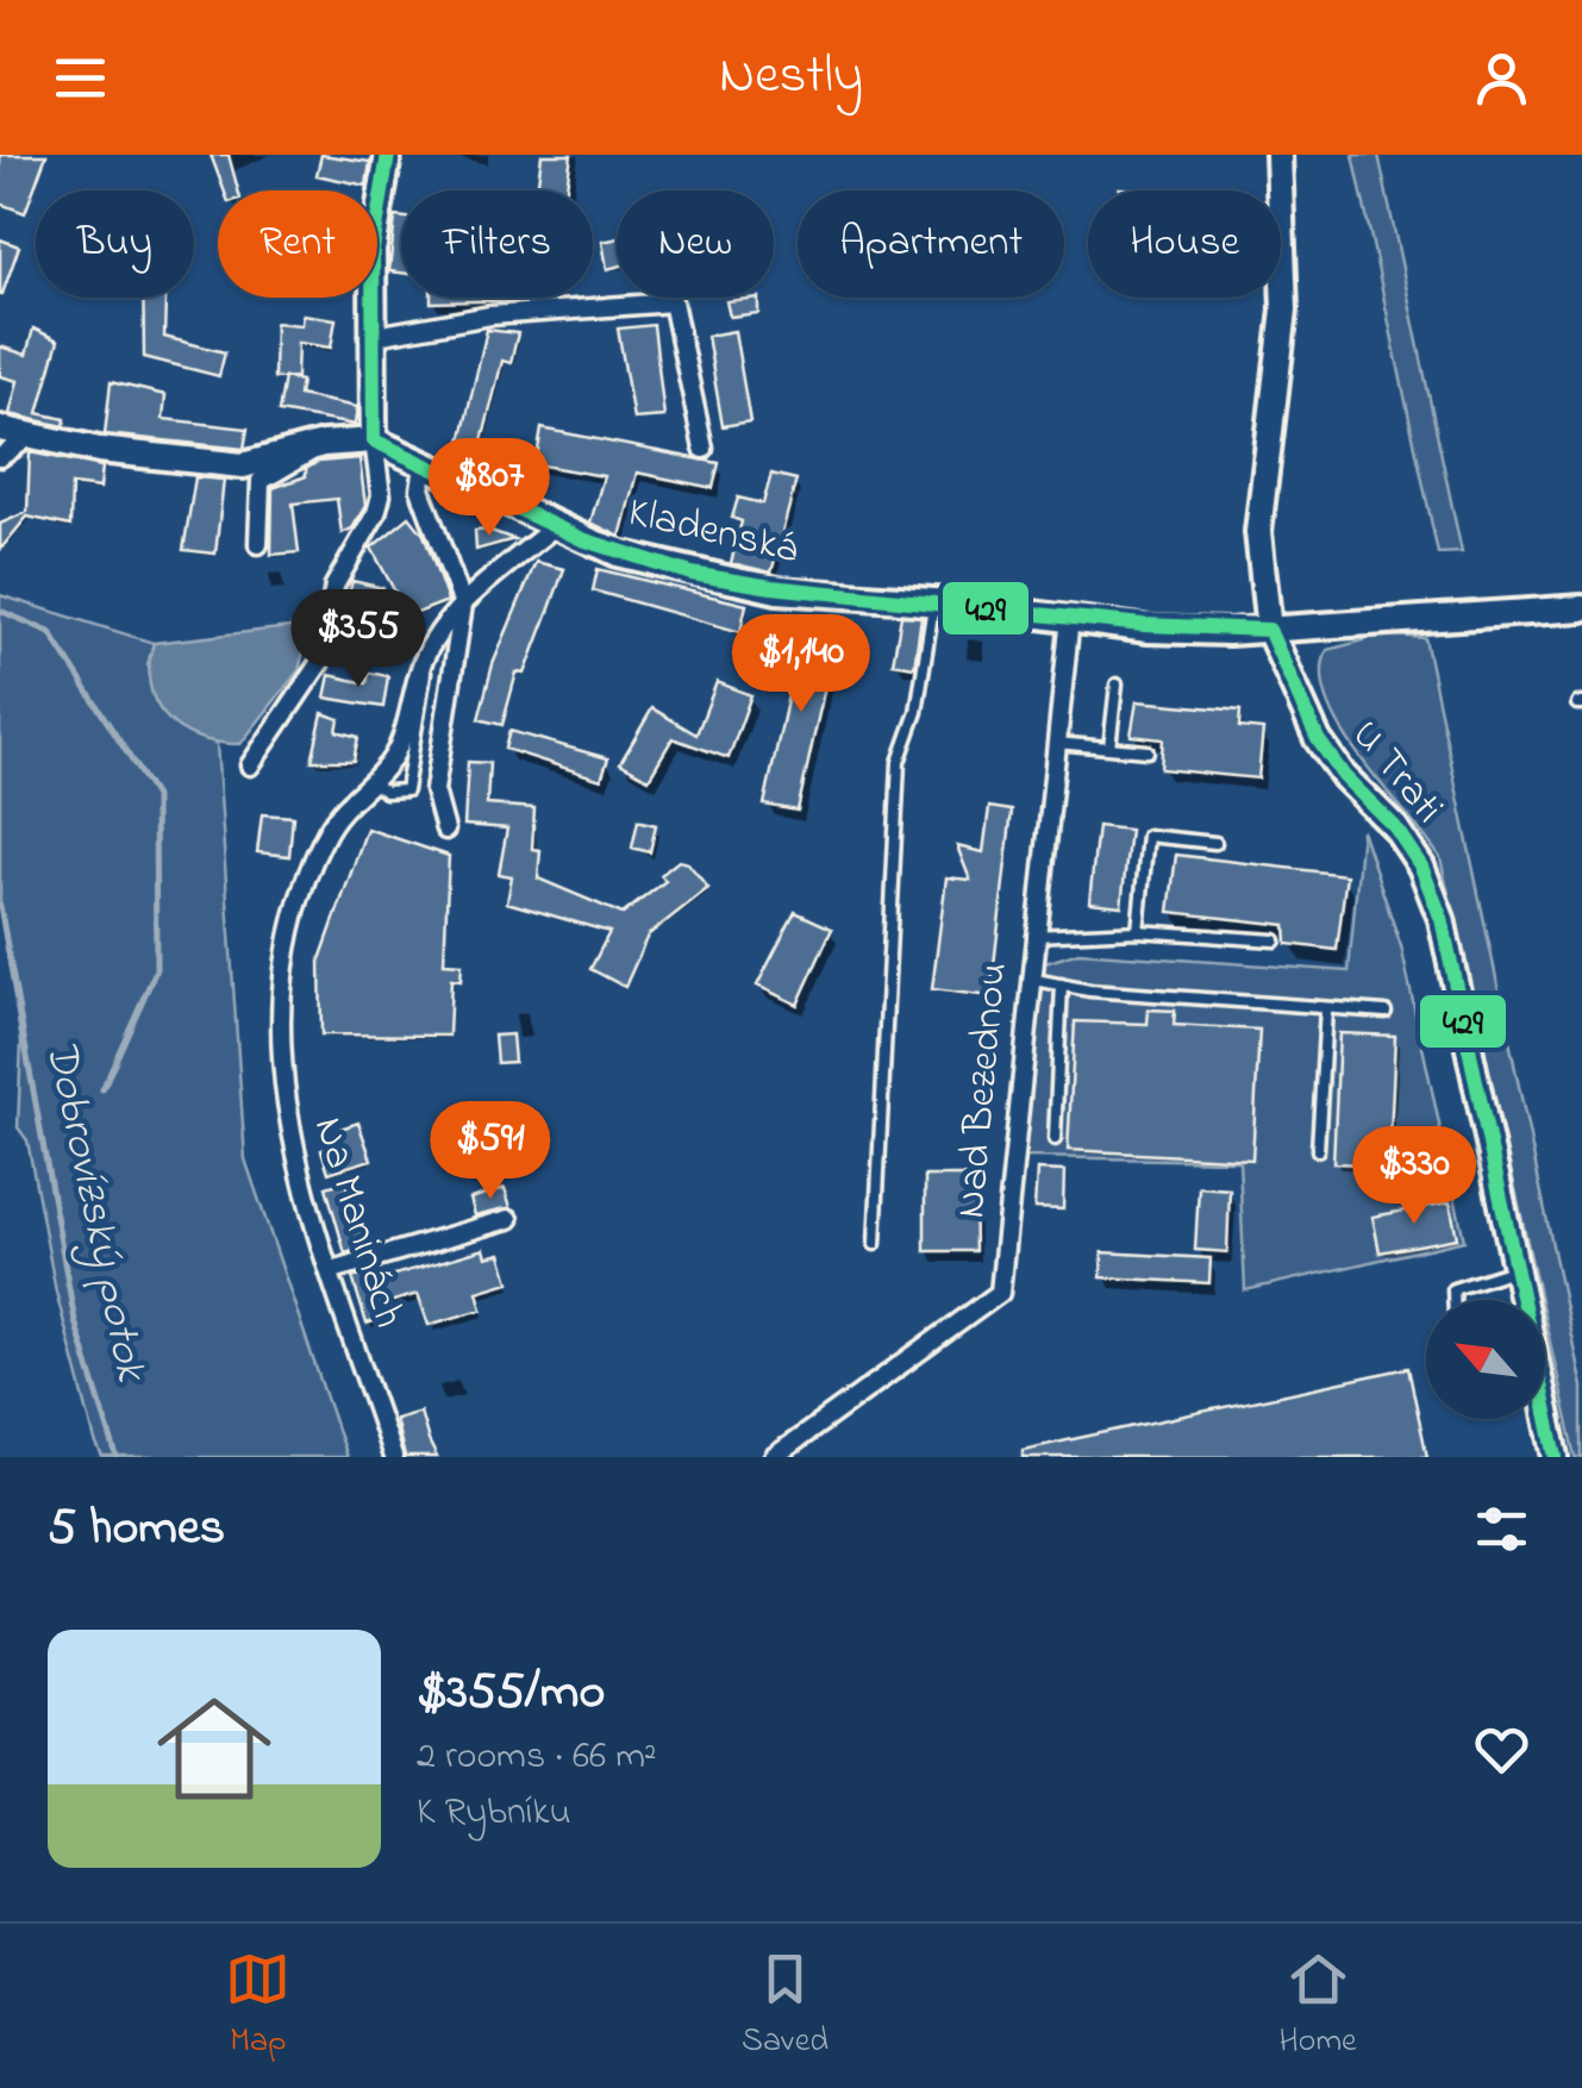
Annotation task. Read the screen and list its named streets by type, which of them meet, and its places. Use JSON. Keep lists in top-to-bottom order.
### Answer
{
  "streets": {
    "street": [
      "Kladenská",
      "U Trati",
      "Nad Bezednou",
      "Na Maninách"
    ]
  },
  "crossings": [
    ["Kladenská", "U Trati"],
    ["Kladenská", "Nad Bezednou"],
    ["Kladenská", "Na Maninách"]
  ],
  "water": ["Dobrovízský potok"],
  "lines": ["transit line 429"],
  "north": "top left",
  "page": {
    "header": "Nestly",
    "chip": [
      "Buy",
      "Rent",
      "Filters",
      "New",
      "Apartment",
      "House"
    ],
    "price": [
      "$807",
      "$355",
      "$1,140",
      "$591",
      "$330"
    ],
    "heading": "5 homes",
    "list": [
      {
        "name": "$355/mo",
        "note": "2 rooms · 66 m² · K Rybníku"
      }
    ],
    "tabs": ["Map", "Saved", "Home"]
  }
}
